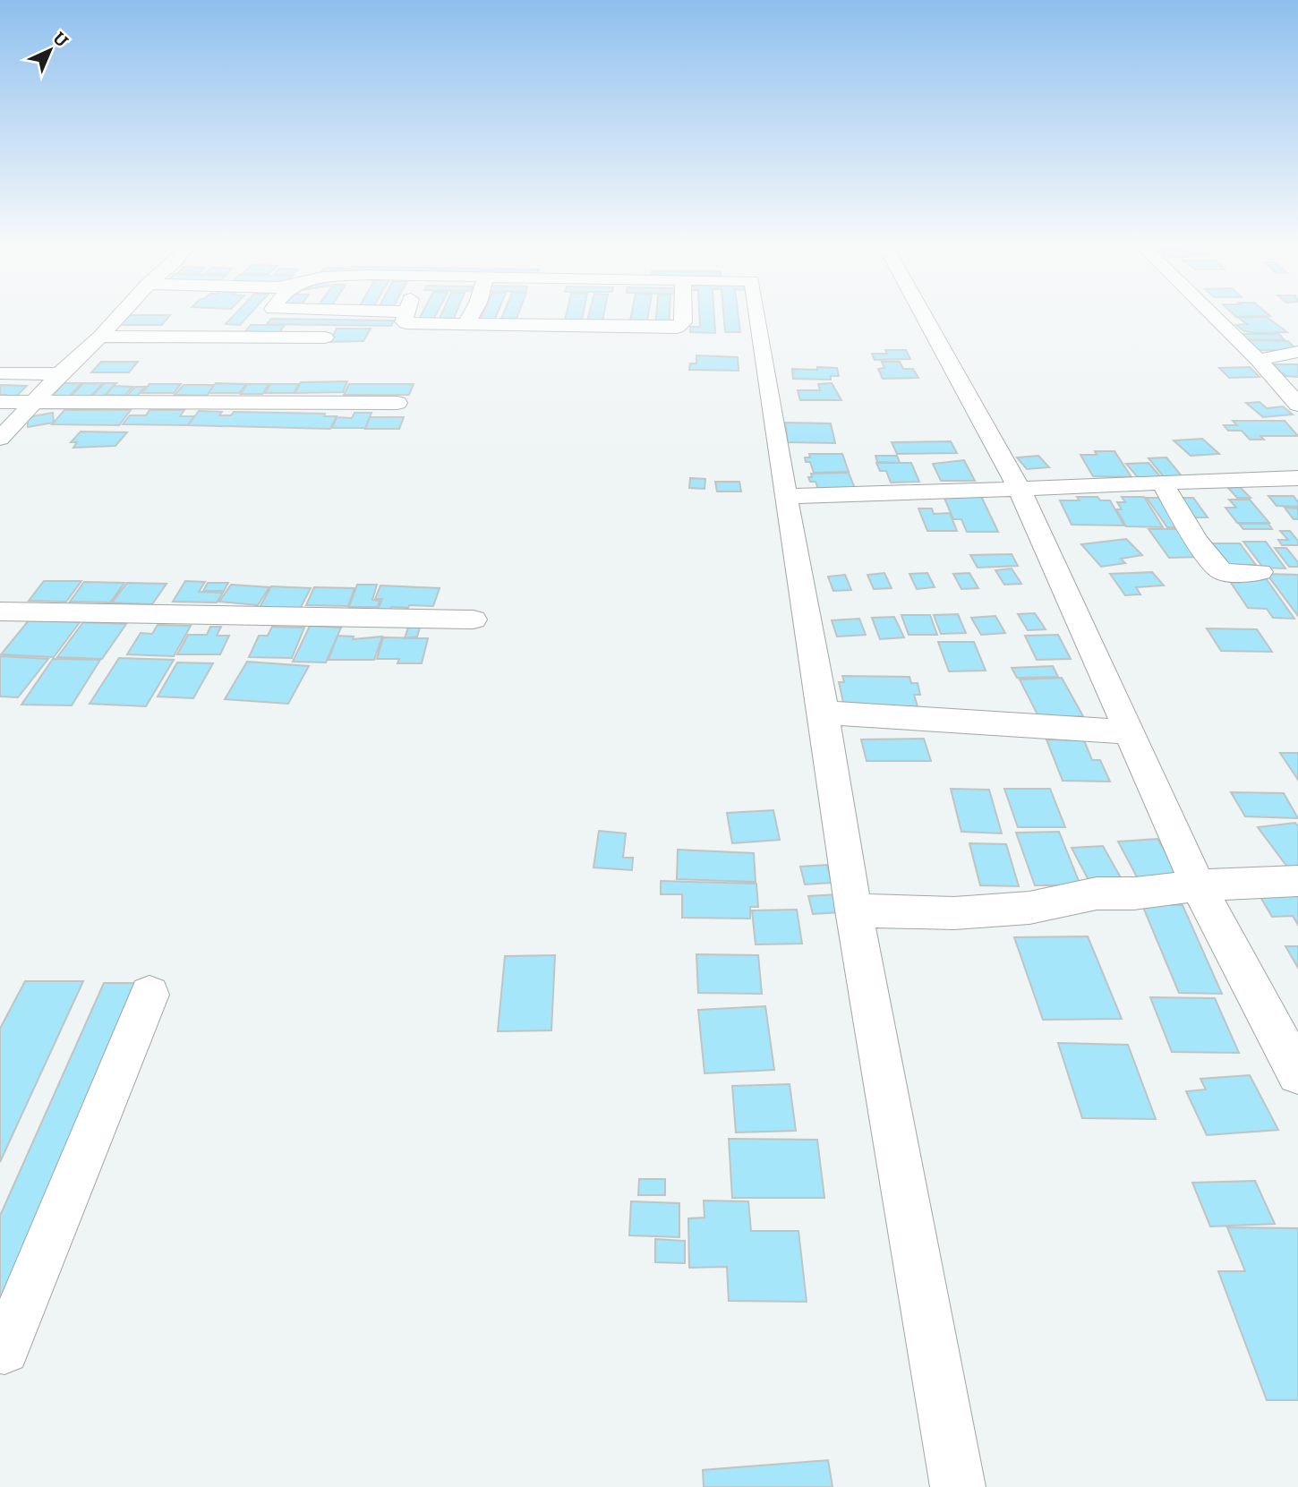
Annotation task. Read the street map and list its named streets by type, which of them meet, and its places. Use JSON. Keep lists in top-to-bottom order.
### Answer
{
  "north": "top right"
}
